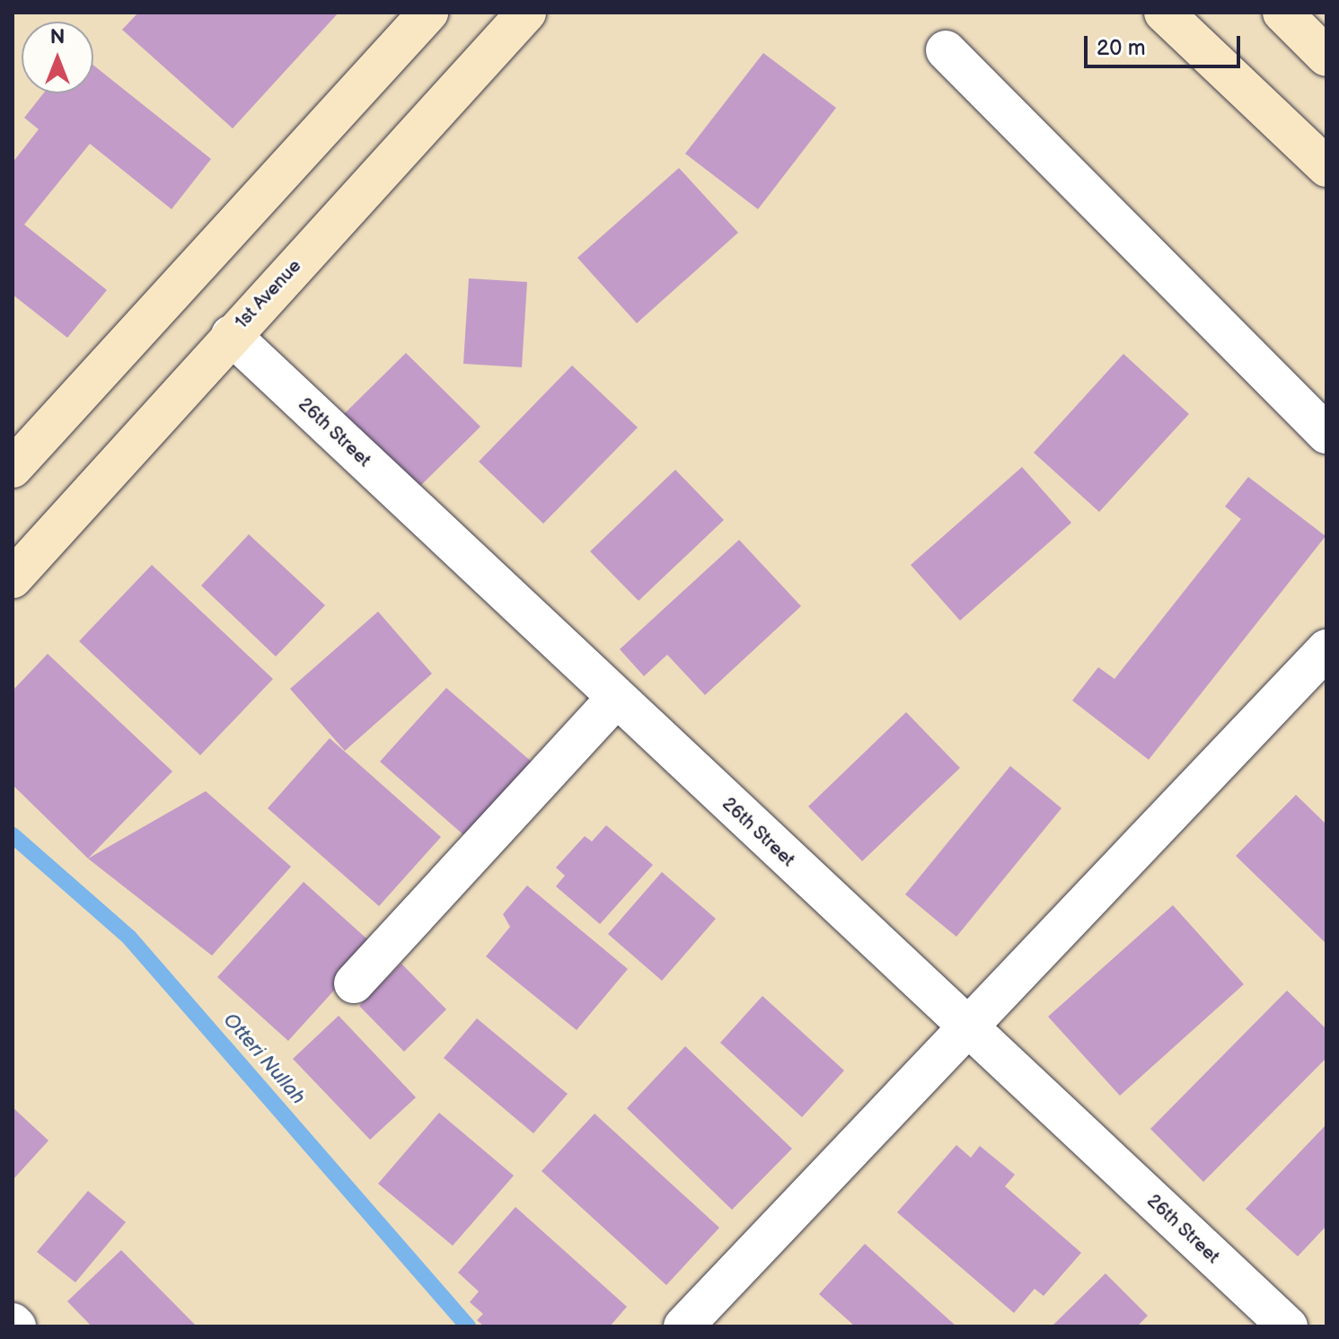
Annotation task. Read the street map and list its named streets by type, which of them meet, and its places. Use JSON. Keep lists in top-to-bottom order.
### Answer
{
  "streets": {
    "street": ["1st Avenue", "26th Street"]
  },
  "crossings": [
    ["1st Avenue", "26th Street"]
  ],
  "water": ["Otteri Nullah"],
  "scale_bar": "20 m",
  "north": "top"
}
